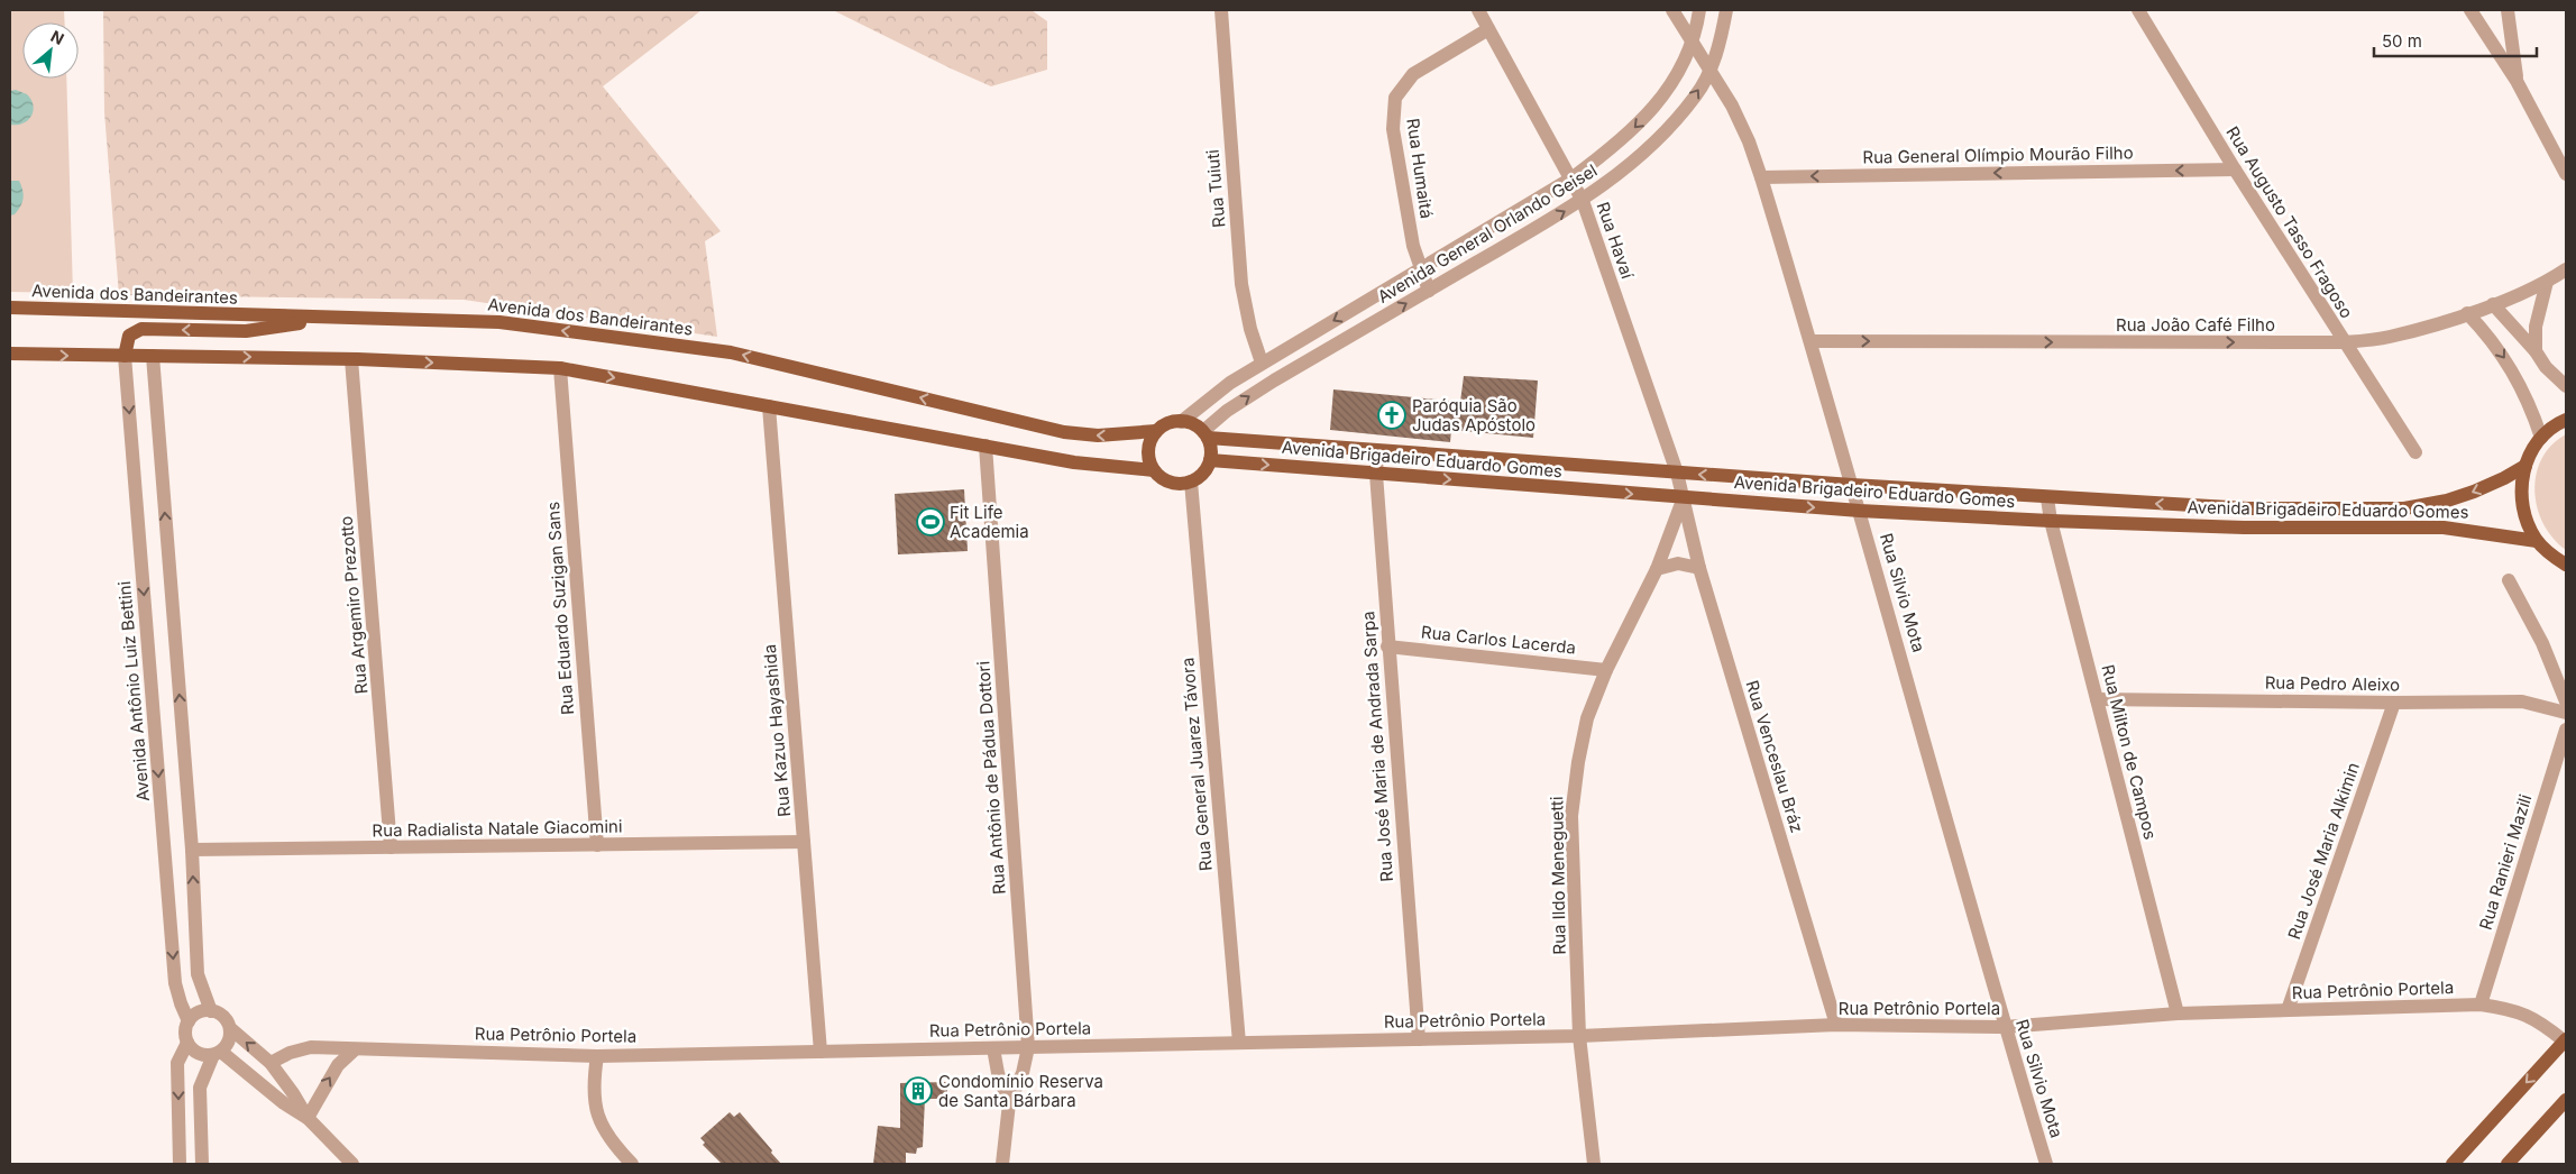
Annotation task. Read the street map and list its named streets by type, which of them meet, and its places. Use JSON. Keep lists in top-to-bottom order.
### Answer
{
  "streets": {
    "main road": ["Avenida dos Bandeirantes", "Avenida Brigadeiro Eduardo Gomes"],
    "street": [
      "Rua General Olímpio Mourão Filho",
      "Rua Humaitá",
      "Rua Tuiuti",
      "Rua Augusto Tasso Fragoso",
      "Avenida General Orlando Geisel",
      "Rua Havaí",
      "Rua João Café Filho",
      "Rua Silvio Mota",
      "Rua Argemiro Prezotto",
      "Rua Eduardo Suzigan Sans",
      "Rua Carlos Lacerda",
      "Rua Pedro Aleixo",
      "Avenida Antônio Luiz Bettini",
      "Rua Kazuo Hayashida",
      "Rua José Maria de Andrada Sarpa",
      "Rua Milton de Campos",
      "Rua Venceslau Bráz",
      "Rua General Juarez Távora",
      "Rua Antônio de Pádua Dottori",
      "Rua Radialista Natale Giacomini",
      "Rua José Maria Alkimin",
      "Rua Ranieri Mazili",
      "Rua Ildo Meneguetti",
      "Rua Petrônio Portela"
    ]
  },
  "crossings": [
    ["Rua General Olímpio Mourão Filho", "Rua Augusto Tasso Fragoso"],
    ["Rua General Olímpio Mourão Filho", "Rua Silvio Mota"],
    ["Rua Humaitá", "Avenida General Orlando Geisel"],
    ["Rua Humaitá", "Rua Havaí"],
    ["Rua Tuiuti", "Avenida General Orlando Geisel"],
    ["Rua Augusto Tasso Fragoso", "Rua João Café Filho"],
    ["Avenida General Orlando Geisel", "Rua Havaí"],
    ["Avenida General Orlando Geisel", "Avenida dos Bandeirantes"],
    ["Avenida General Orlando Geisel", "Avenida Brigadeiro Eduardo Gomes"],
    ["Avenida General Orlando Geisel", "Rua Silvio Mota"],
    ["Avenida General Orlando Geisel", "Rua General Juarez Távora"],
    ["Rua Havaí", "Avenida Brigadeiro Eduardo Gomes"],
    ["Rua Havaí", "Rua Venceslau Bráz"],
    ["Rua Havaí", "Rua Ildo Meneguetti"],
    ["Avenida dos Bandeirantes", "Avenida Brigadeiro Eduardo Gomes"],
    ["Avenida dos Bandeirantes", "Rua General Juarez Távora"],
    ["Rua João Café Filho", "Rua Silvio Mota"],
    ["Avenida Brigadeiro Eduardo Gomes", "Rua Silvio Mota"],
    ["Avenida Brigadeiro Eduardo Gomes", "Rua José Maria de Andrada Sarpa"],
    ["Avenida Brigadeiro Eduardo Gomes", "Rua Milton de Campos"],
    ["Avenida Brigadeiro Eduardo Gomes", "Rua Venceslau Bráz"],
    ["Avenida Brigadeiro Eduardo Gomes", "Rua General Juarez Távora"],
    ["Avenida Brigadeiro Eduardo Gomes", "Rua Ildo Meneguetti"],
    ["Rua Silvio Mota", "Rua Petrônio Portela"],
    ["Rua Argemiro Prezotto", "Rua Radialista Natale Giacomini"],
    ["Rua Eduardo Suzigan Sans", "Rua Radialista Natale Giacomini"],
    ["Rua Carlos Lacerda", "Rua José Maria de Andrada Sarpa"],
    ["Rua Carlos Lacerda", "Rua Ildo Meneguetti"],
    ["Rua Pedro Aleixo", "Rua Milton de Campos"],
    ["Rua Pedro Aleixo", "Rua José Maria Alkimin"],
    ["Rua Kazuo Hayashida", "Rua Radialista Natale Giacomini"],
    ["Rua Kazuo Hayashida", "Rua Petrônio Portela"],
    ["Rua José Maria de Andrada Sarpa", "Rua Petrônio Portela"],
    ["Rua Milton de Campos", "Rua Petrônio Portela"],
    ["Rua Venceslau Bráz", "Rua Ildo Meneguetti"],
    ["Rua Venceslau Bráz", "Rua Petrônio Portela"],
    ["Rua General Juarez Távora", "Rua Petrônio Portela"],
    ["Rua Antônio de Pádua Dottori", "Rua Petrônio Portela"],
    ["Rua José Maria Alkimin", "Rua Petrônio Portela"],
    ["Rua Ranieri Mazili", "Rua Petrônio Portela"],
    ["Rua Ildo Meneguetti", "Rua Petrônio Portela"]
  ],
  "one_way": ["Rua General Olímpio Mourão Filho", "Rua João Café Filho"],
  "places": {
    "church": ["Paróquia São Judas Apóstolo"],
    "sports": ["Fit Life Academia"],
    "building": ["Condomínio Reserva de Santa Bárbara"]
  },
  "scale_bar": "50 m",
  "north": "top right"
}
